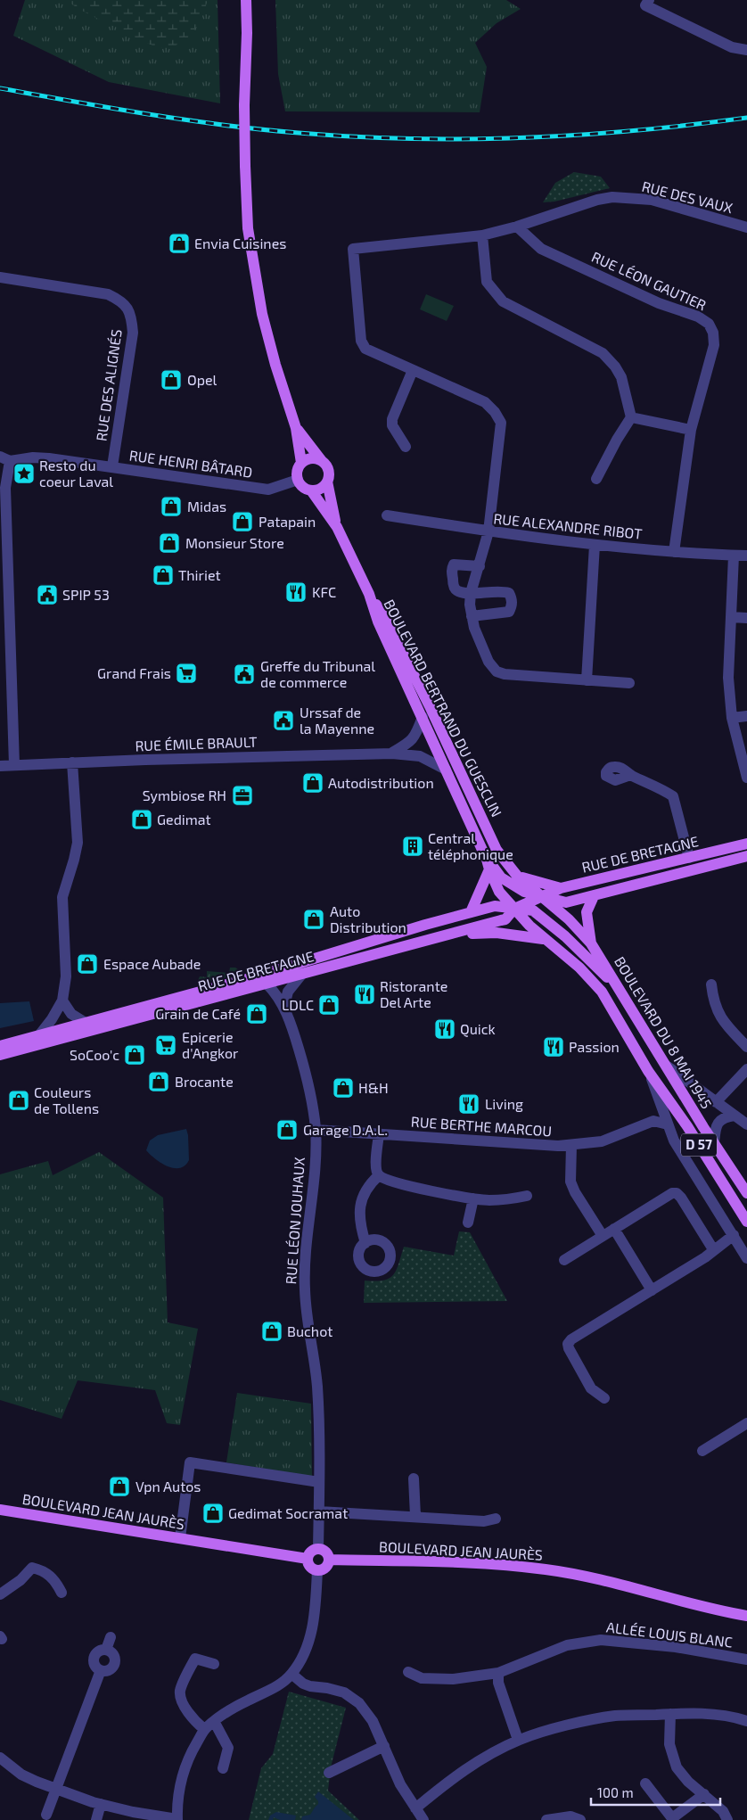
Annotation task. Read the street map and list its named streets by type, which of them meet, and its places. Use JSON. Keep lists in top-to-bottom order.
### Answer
{
  "streets": {
    "main road": [
      "BOULEVARD BERTRAND DU GUESCLIN",
      "RUE DE BRETAGNE",
      "BOULEVARD DU 8 MAI 1945",
      "D 57",
      "BOULEVARD JEAN JAURÈS"
    ],
    "street": [
      "RUE DES VAUX",
      "RUE LÉON GAUTIER",
      "RUE DES ALIGNÉS",
      "RUE HENRI BÂTARD",
      "RUE ALEXANDRE RIBOT",
      "RUE ÉMILE BRAULT",
      "RUE BERTHE MARCOU",
      "RUE LÉON JOUHAUX",
      "ALLÉE LOUIS BLANC"
    ]
  },
  "crossings": [
    ["RUE DES VAUX", "RUE LÉON GAUTIER"],
    ["RUE LÉON GAUTIER", "RUE ALEXANDRE RIBOT"],
    ["RUE DES ALIGNÉS", "RUE HENRI BÂTARD"],
    ["RUE HENRI BÂTARD", "BOULEVARD BERTRAND DU GUESCLIN"],
    ["BOULEVARD BERTRAND DU GUESCLIN", "RUE ÉMILE BRAULT"],
    ["BOULEVARD BERTRAND DU GUESCLIN", "RUE DE BRETAGNE"],
    ["BOULEVARD BERTRAND DU GUESCLIN", "BOULEVARD DU 8 MAI 1945"],
    ["RUE DE BRETAGNE", "BOULEVARD DU 8 MAI 1945"],
    ["RUE DE BRETAGNE", "RUE LÉON JOUHAUX"],
    ["RUE BERTHE MARCOU", "RUE LÉON JOUHAUX"],
    ["RUE LÉON JOUHAUX", "BOULEVARD JEAN JAURÈS"]
  ],
  "places": {
    "shop": [
      "Envia Cuisines",
      "Opel",
      "Midas",
      "Patapain",
      "Monsieur Store",
      "Thiriet",
      "Autodistribution",
      "Gedimat",
      "Auto Distribution",
      "Espace Aubade",
      "LDLC",
      "Grain de Café",
      "SoCoo'c",
      "Brocante",
      "H&H",
      "Couleurs de Tollens",
      "Garage D.A.L.",
      "Buchot",
      "Vpn Autos",
      "Gedimat Socramat"
    ],
    "place": ["Resto du coeur Laval"],
    "restaurant": [
      "KFC",
      "Ristorante Del Arte",
      "Quick",
      "Passion",
      "Living"
    ],
    "public building": ["SPIP 53", "Greffe du Tribunal de commerce", "Urssaf de la Mayenne"],
    "supermarket": ["Grand Frais", "Epicerie d'Angkor"],
    "office": ["Symbiose RH"],
    "building": ["Central téléphonique"]
  },
  "scale_bar": "100 m"
}
